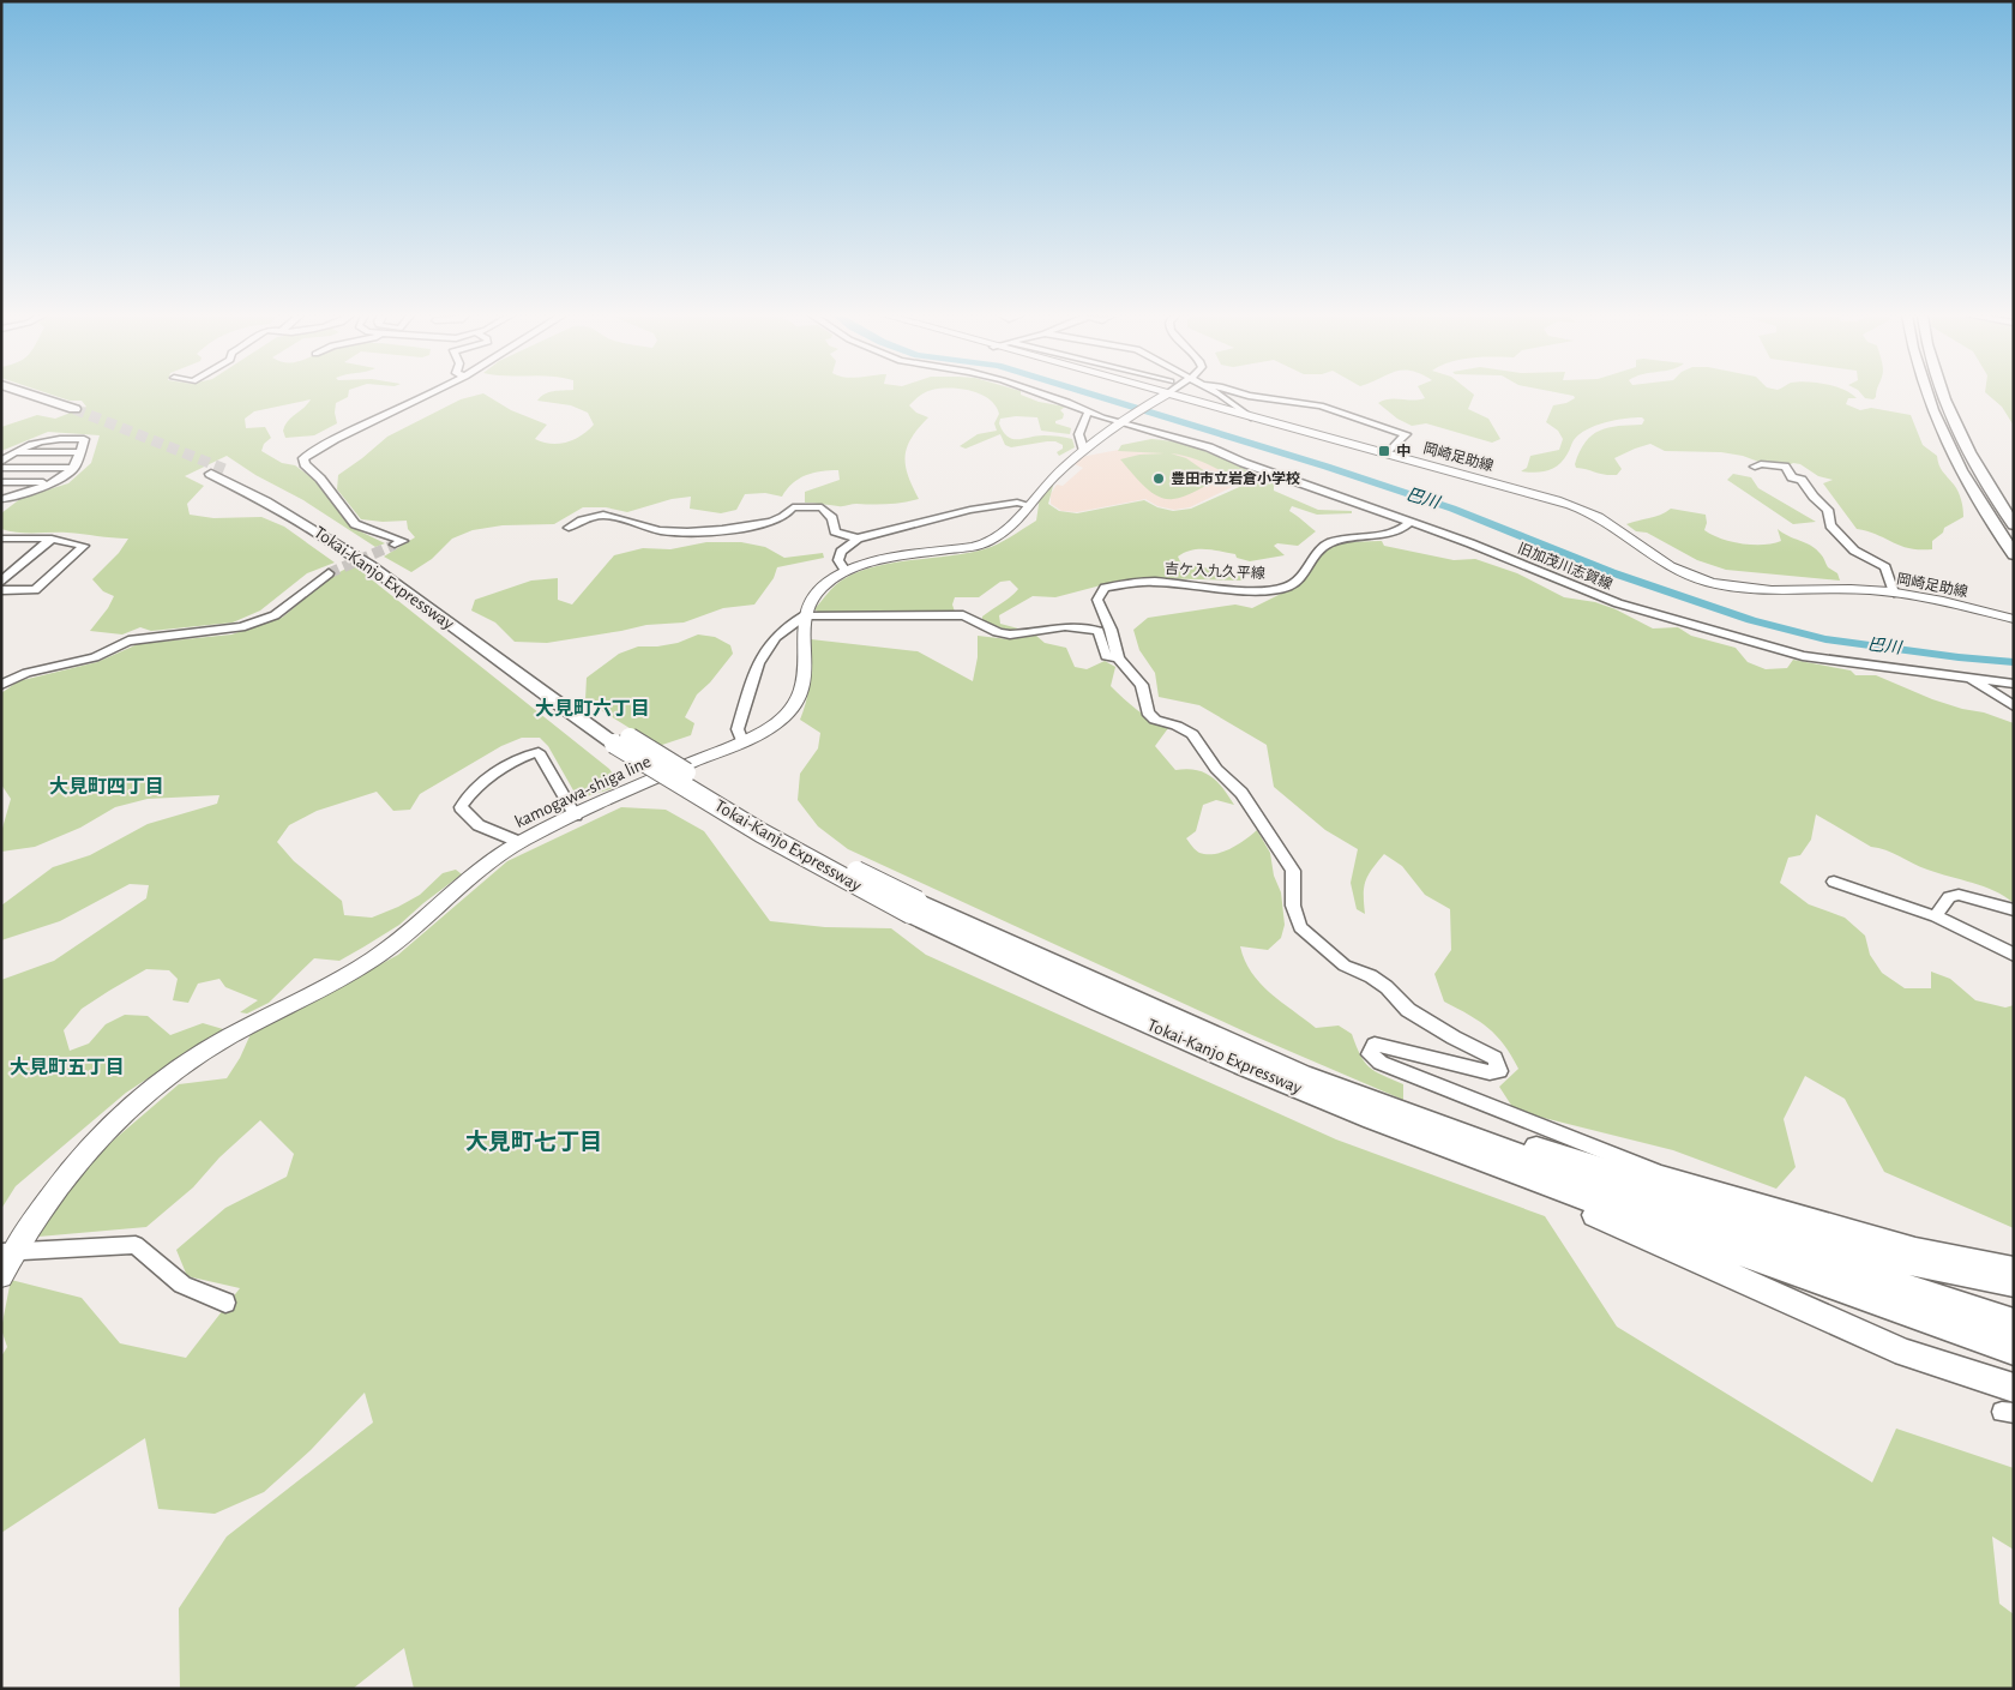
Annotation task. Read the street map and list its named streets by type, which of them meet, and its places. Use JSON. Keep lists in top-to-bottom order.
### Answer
{
  "streets": {
    "highway": ["Tokai-Kanjo Expressway"],
    "main road": ["岡崎足助線", "kamogawa-shiga line"],
    "street": ["旧加茂川志賀線", "吉ケ入九久平線"]
  },
  "crossings": [
    ["旧加茂川志賀線", "吉ケ入九久平線"]
  ],
  "districts": [
    "大見町六丁目",
    "大見町四丁目",
    "大見町五丁目",
    "大見町七丁目"
  ],
  "water": ["巴川"],
  "places": {
    "transit": ["中"],
    "other": ["豊田市立岩倉小学校"]
  }
}
